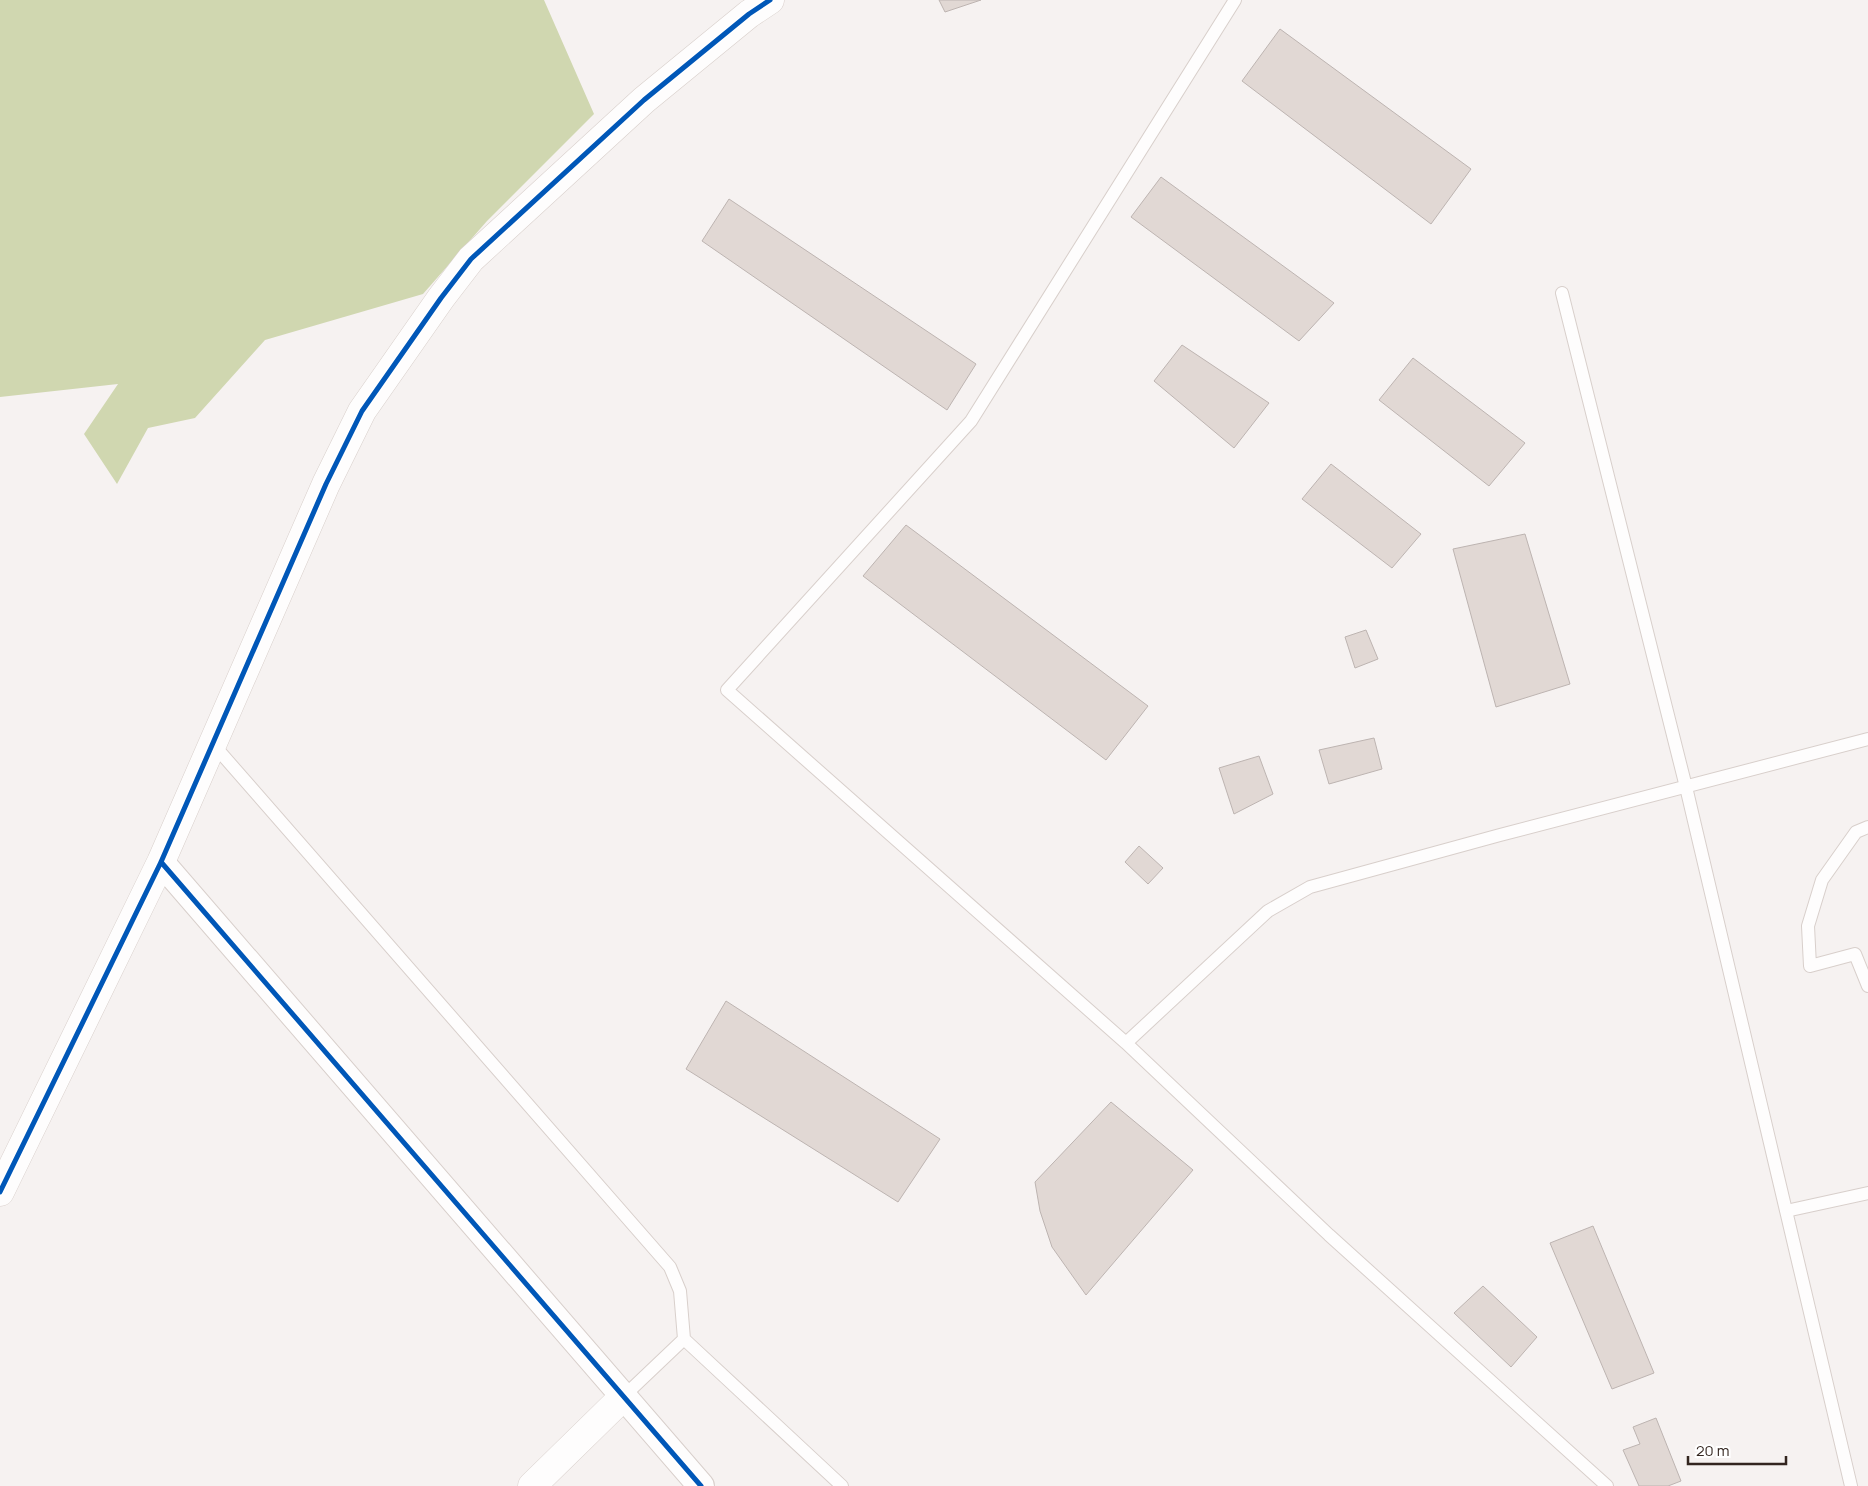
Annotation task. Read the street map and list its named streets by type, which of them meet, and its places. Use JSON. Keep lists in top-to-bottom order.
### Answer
{
  "scale_bar": "20 m"
}
